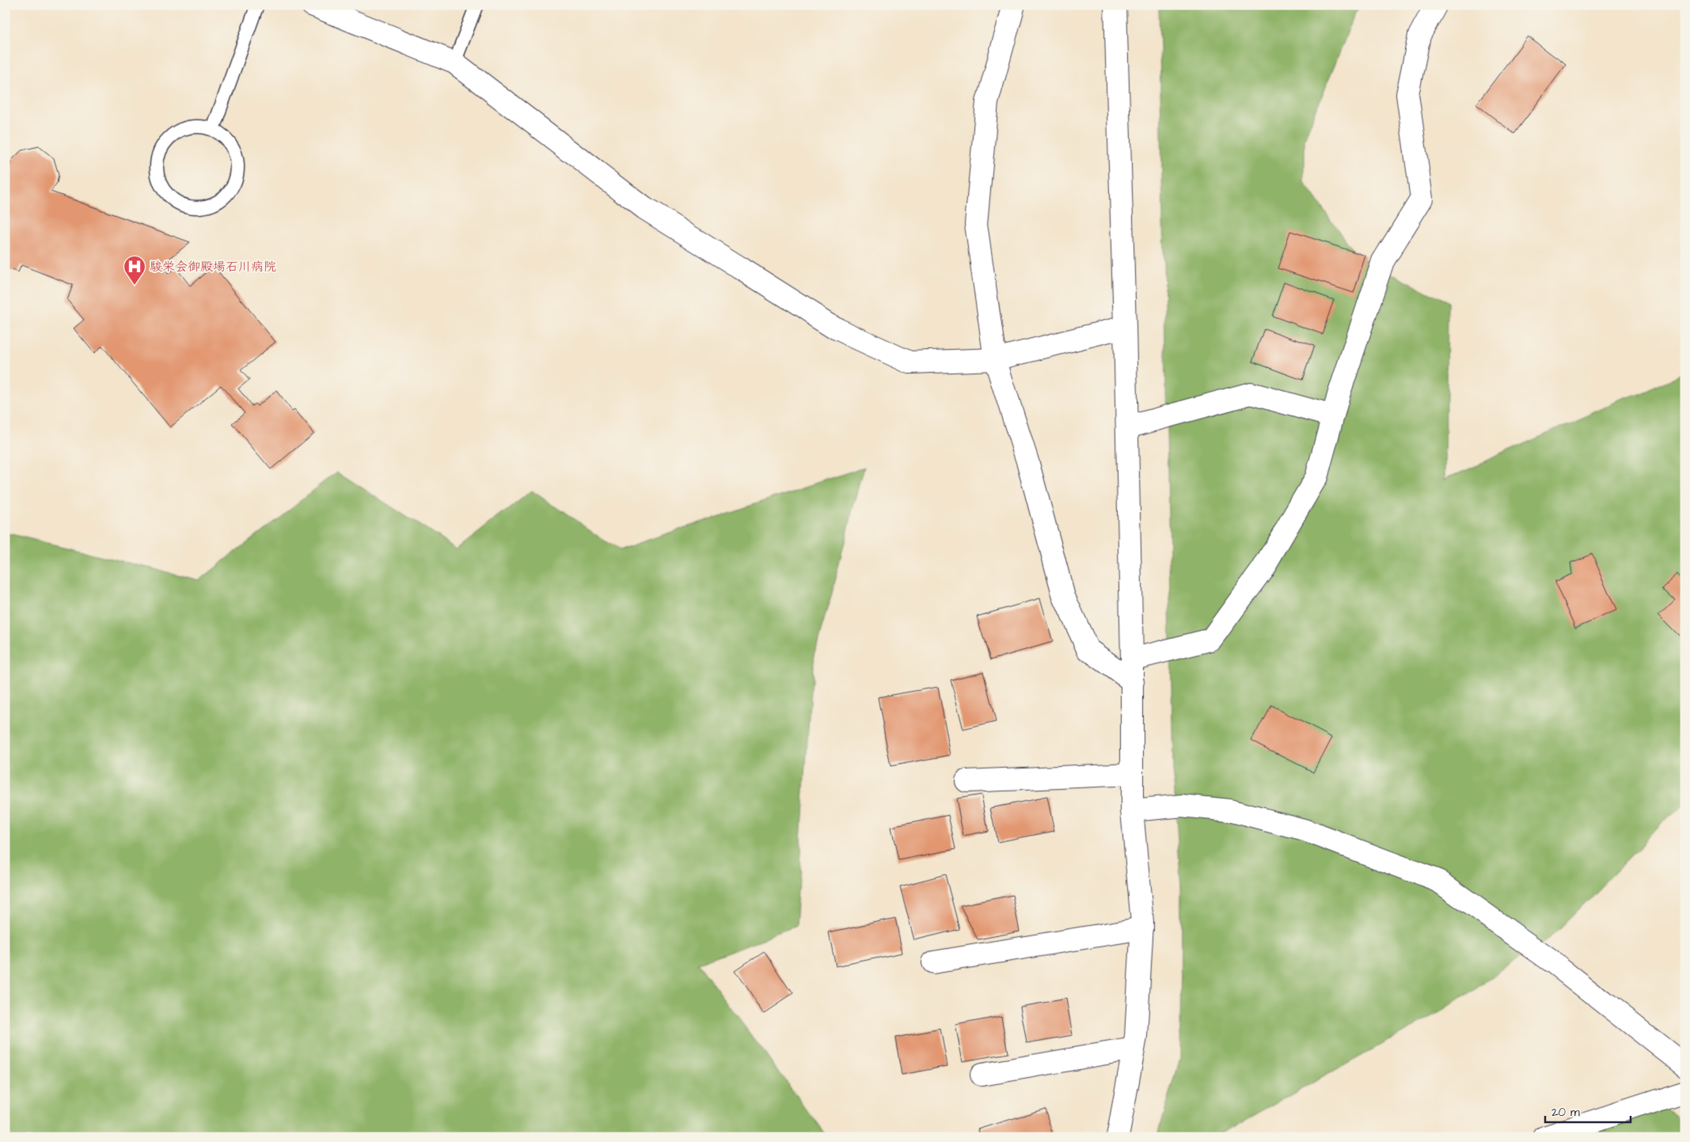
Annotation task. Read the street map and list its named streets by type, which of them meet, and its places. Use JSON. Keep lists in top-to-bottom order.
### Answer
{
  "places": {
    "hospital": ["駿栄会御殿場石川病院"]
  },
  "scale_bar": "20 m"
}
